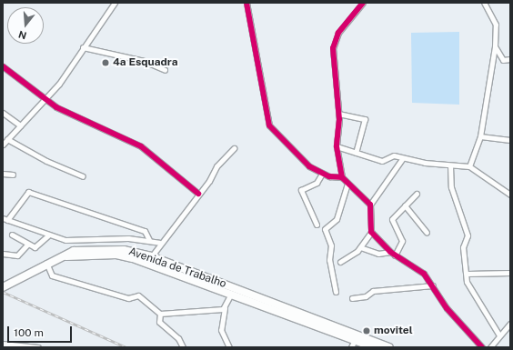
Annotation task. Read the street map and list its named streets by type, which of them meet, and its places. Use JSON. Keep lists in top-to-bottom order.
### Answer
{
  "streets": {
    "highway": ["Avenida de Trabalho"]
  },
  "places": ["4a Esquadra", "movitel"],
  "scale_bar": "100 m",
  "north": "bottom"
}
